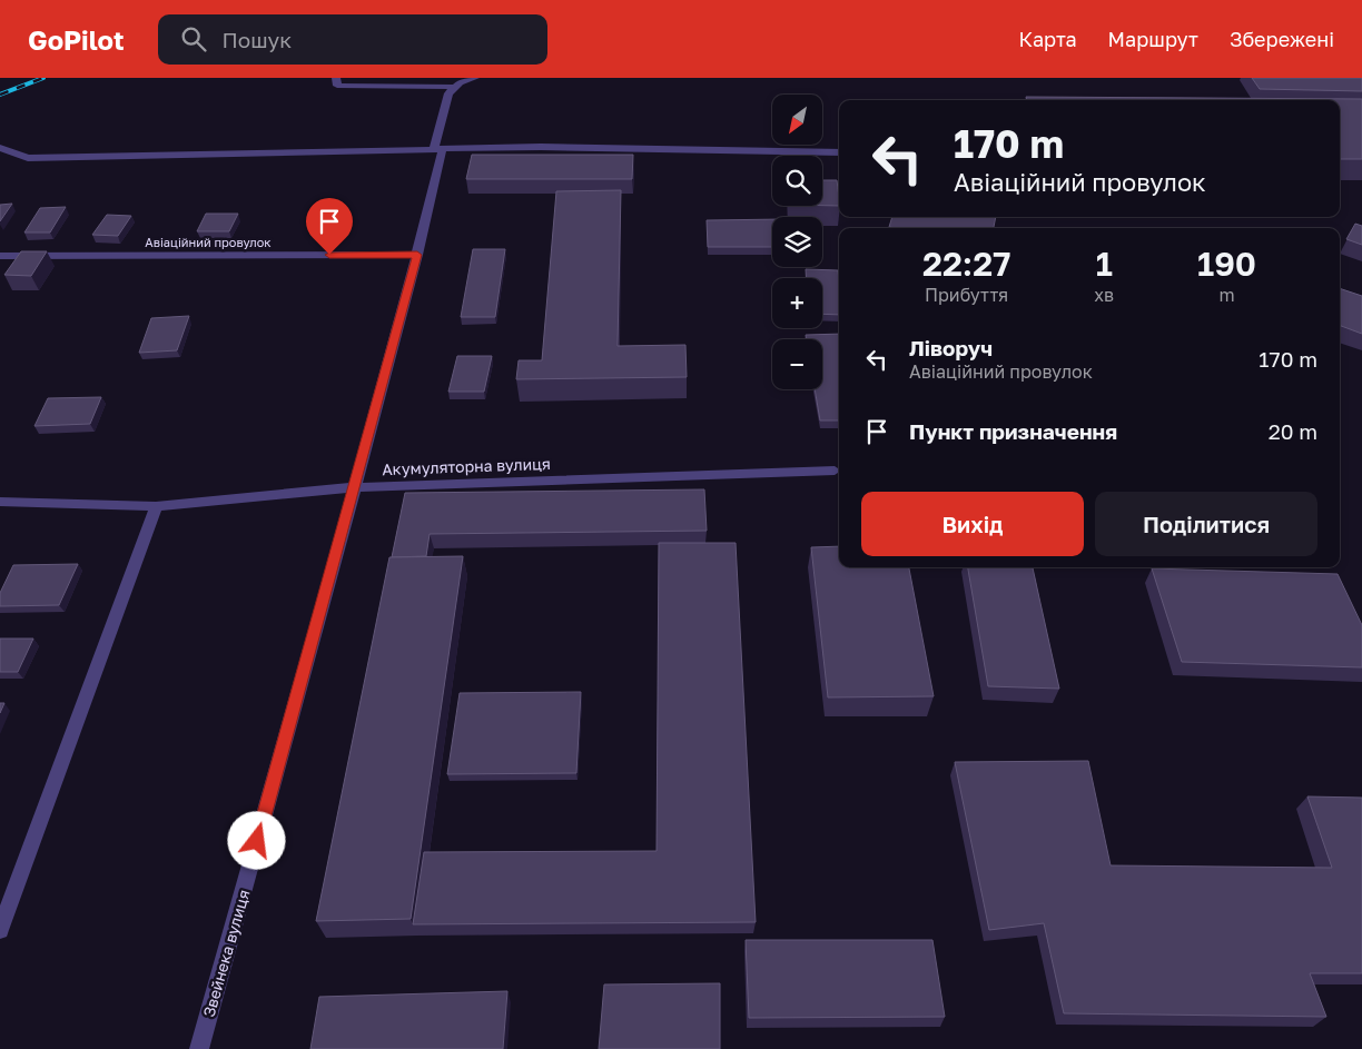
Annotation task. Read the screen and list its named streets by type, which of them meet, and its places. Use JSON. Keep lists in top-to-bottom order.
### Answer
{
  "streets": {
    "street": ["Авіаційний провулок", "Акумуляторна вулиця", "Звейнека вулиця"]
  },
  "crossings": [
    ["Авіаційний провулок", "Звейнека вулиця"],
    ["Акумуляторна вулиця", "Звейнека вулиця"]
  ],
  "north": "bottom left",
  "page": {
    "header": "GoPilot",
    "search": "Пошук",
    "nav": ["Карта", "Маршрут", "Збережені"],
    "map_buttons": ["+", "−"],
    "turn": ["170 m", "Авіаційний провулок"],
    "eta": [
      "22:27",
      "Прибуття",
      "1",
      "хв",
      "190",
      "m"
    ],
    "list": [
      {
        "name": "Ліворуч",
        "note": "Авіаційний провулок",
        "value": "170 m"
      },
      {
        "name": "Пункт призначення",
        "value": "20 m"
      }
    ],
    "buttons": ["Вихід", "Поділитися"]
  }
}
